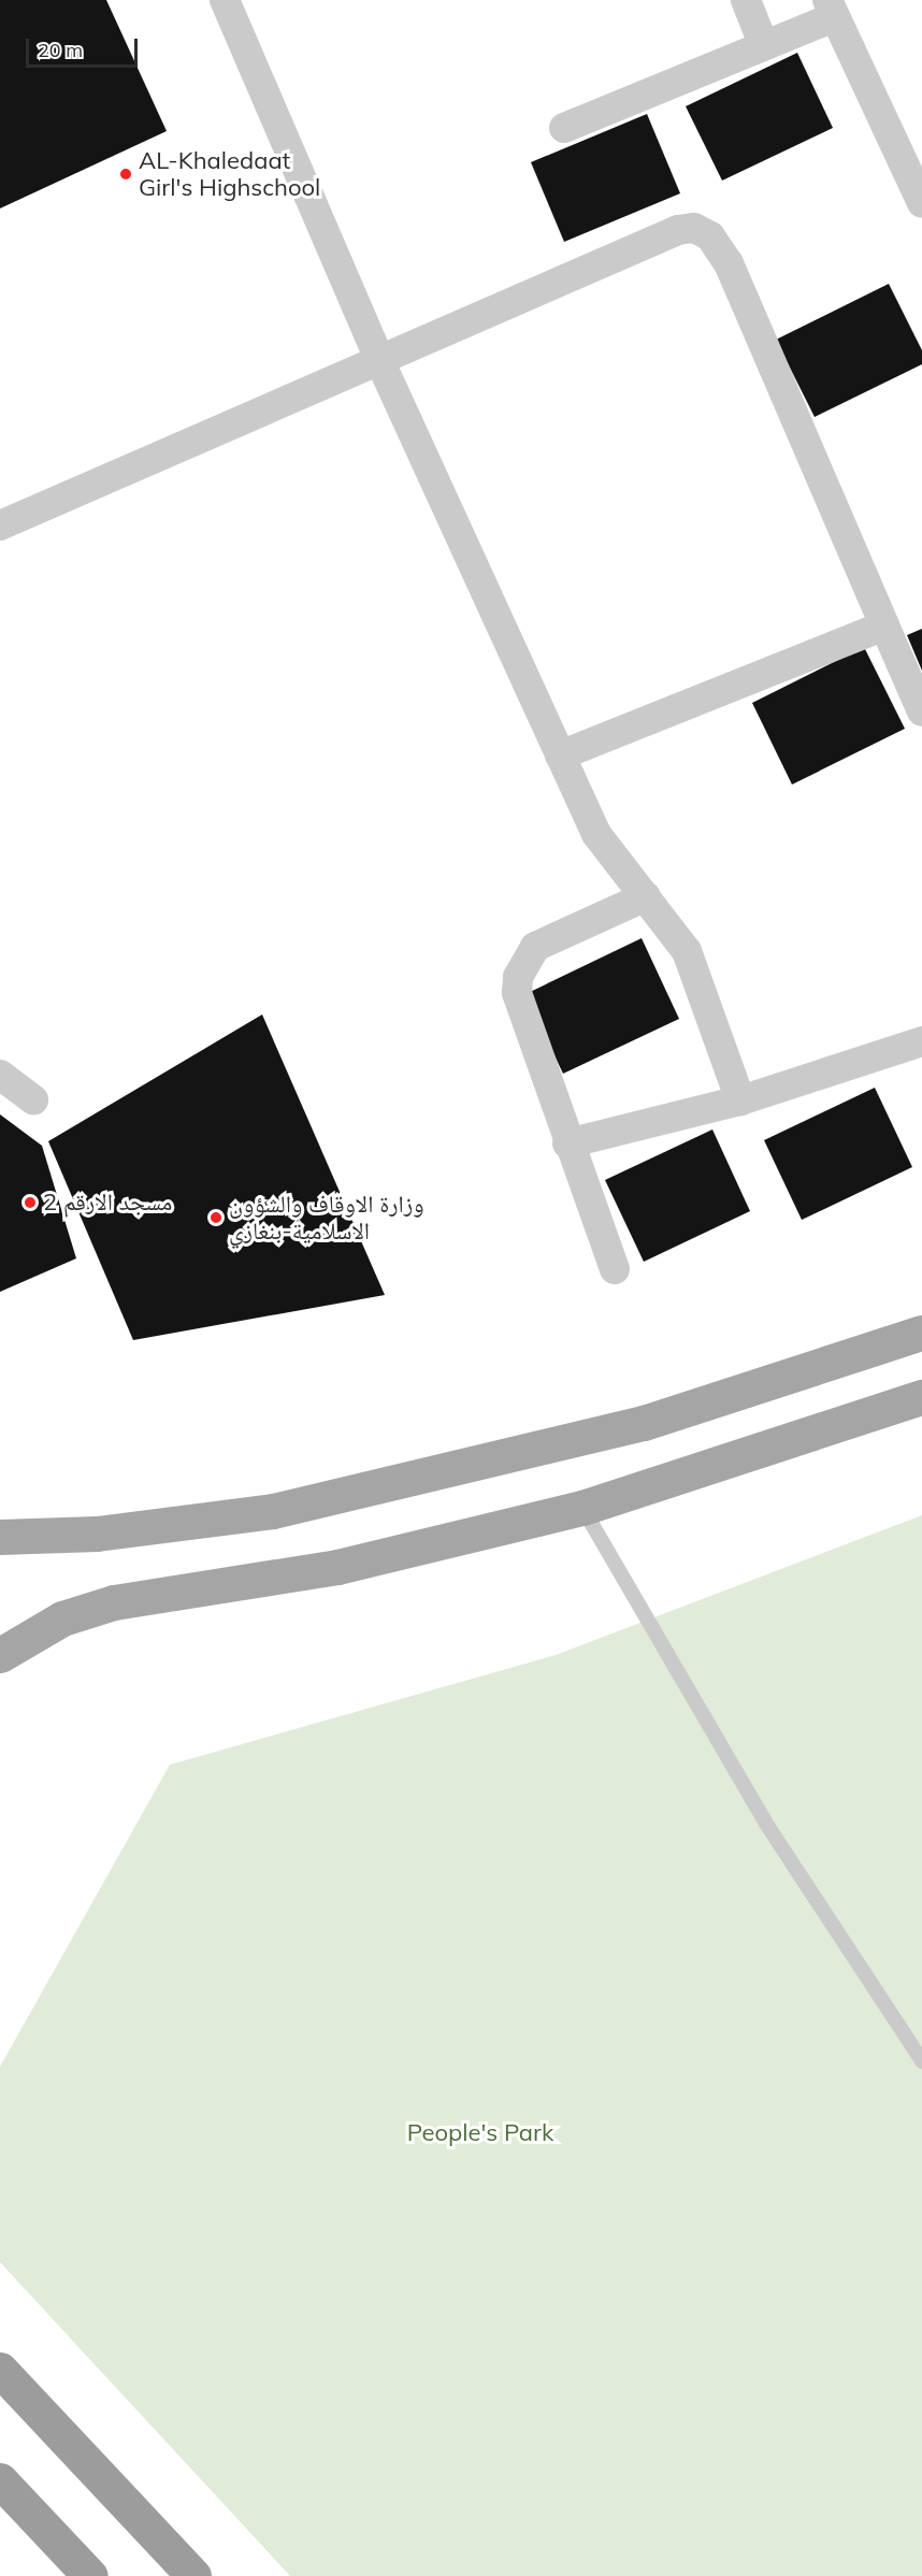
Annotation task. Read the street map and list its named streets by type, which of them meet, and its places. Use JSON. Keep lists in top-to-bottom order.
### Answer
{
  "parks": ["People's Park"],
  "places": ["AL-Khaledaat Girl's Highschool", "مسجد الارقم 2", "وزارة الاوقاف والشؤون الاسلامية-بنغازي"],
  "scale_bar": "20 m"
}
